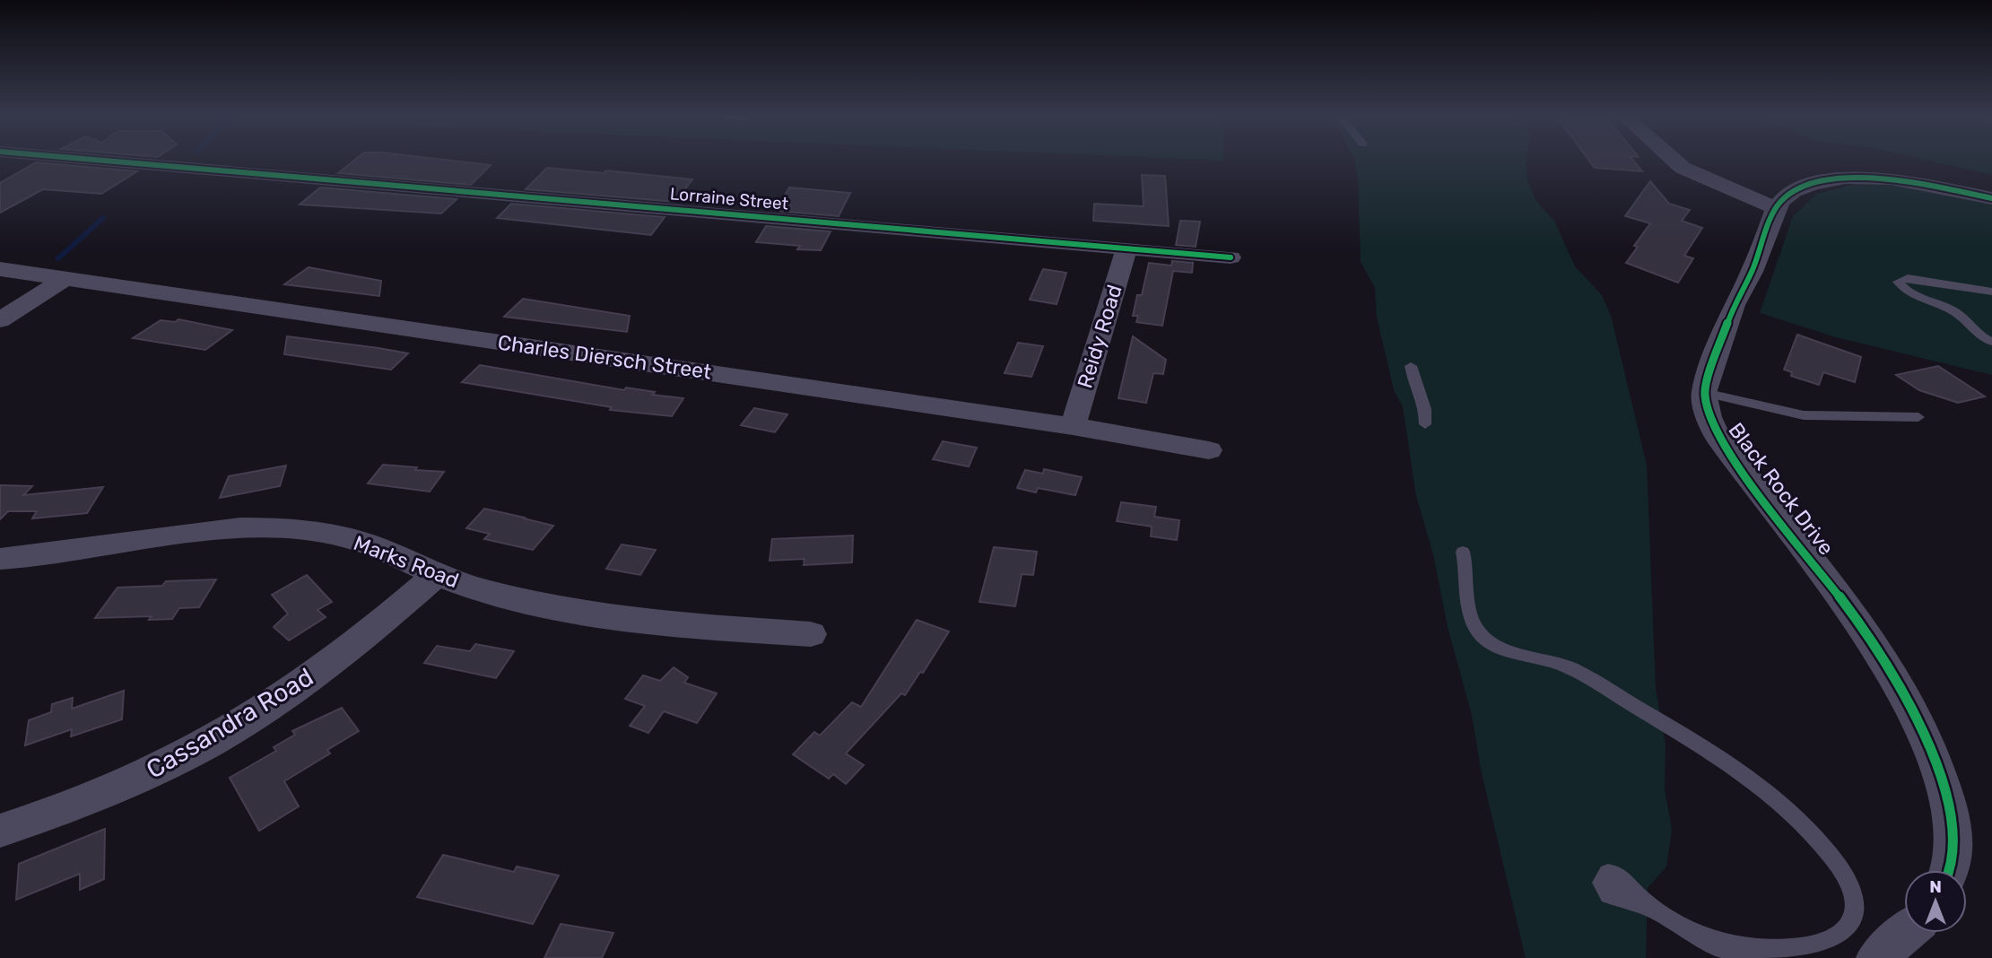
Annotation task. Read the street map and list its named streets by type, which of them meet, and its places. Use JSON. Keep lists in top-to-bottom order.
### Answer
{
  "streets": {
    "street": [
      "Lorraine Street",
      "Reidy Road",
      "Charles Diersch Street",
      "Black Rock Drive",
      "Marks Road",
      "Cassandra Road"
    ]
  },
  "crossings": [
    ["Lorraine Street", "Reidy Road"],
    ["Reidy Road", "Charles Diersch Street"],
    ["Marks Road", "Cassandra Road"]
  ],
  "north": "top"
}
